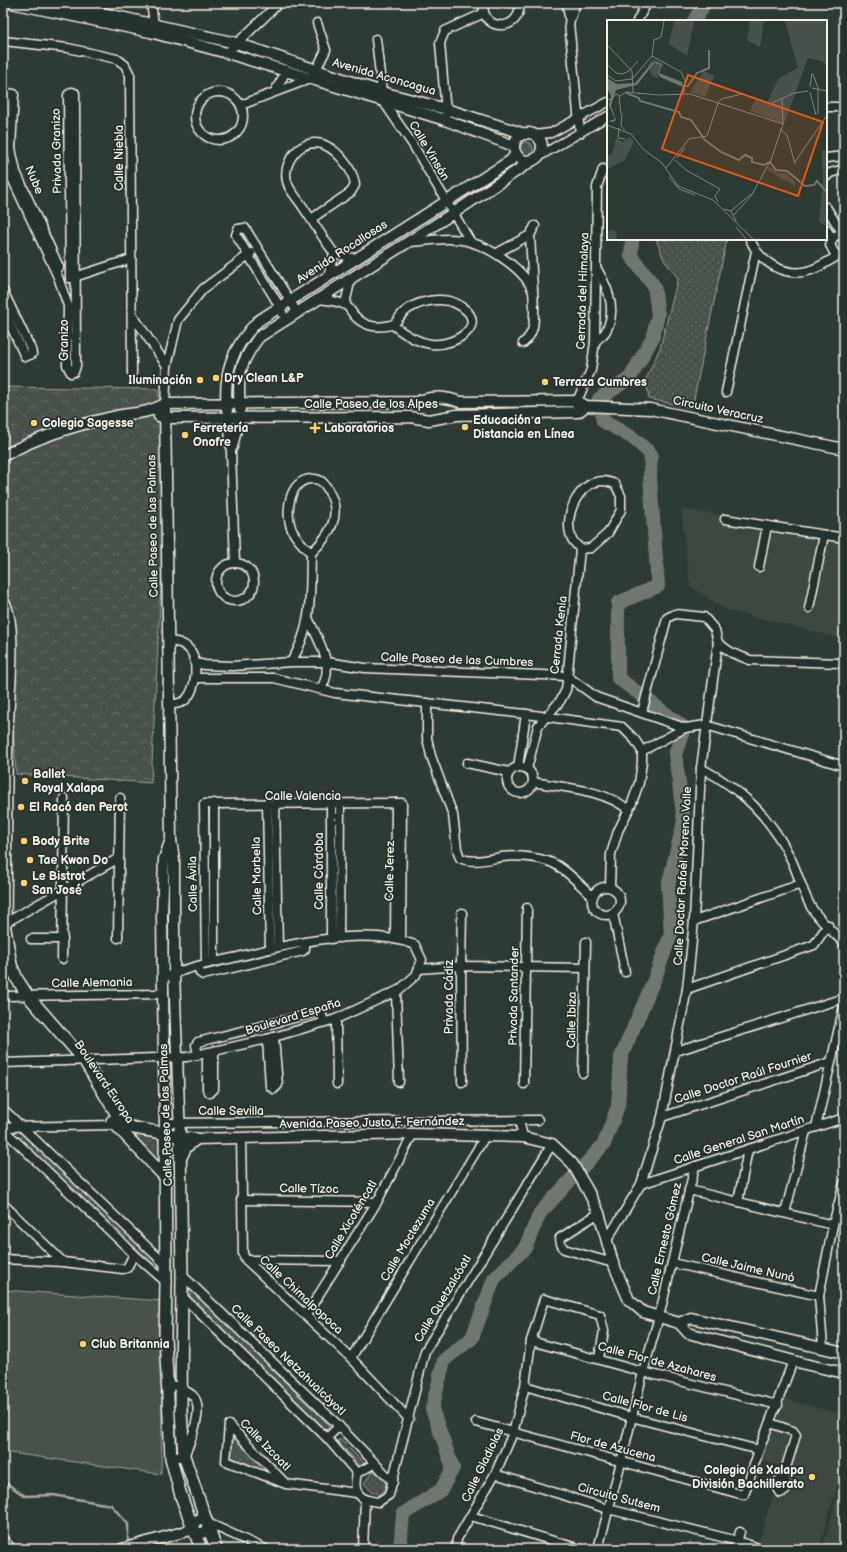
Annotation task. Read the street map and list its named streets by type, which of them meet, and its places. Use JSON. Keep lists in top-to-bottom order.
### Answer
{
  "streets": {
    "main road": ["Calle Paseo de las Palmas", "Boulevard Europa", "Avenida Paseo Justo F. Fernández"],
    "street": [
      "Avenida Aconcagua",
      "Privada Granizo",
      "Calle Vinsón",
      "Calle Niebla",
      "Nube",
      "Avenida Rocallosas",
      "Cerrada del Himalaya",
      "Granizo",
      "Calle Paseo de los Alpes",
      "Circuito Veracruz",
      "Cerrada Kenia",
      "Calle Paseo de las Cumbres",
      "Calle Valencia",
      "Calle Córdoba",
      "Calle Jerez",
      "Calle Marbella",
      "Calle Doctor Rafaél Moreno Valle",
      "Calle Ávila",
      "Calle Alemania",
      "Privada Santander",
      "Privada Cádiz",
      "Boulevard España",
      "Calle Ibiza",
      "Calle Doctor Raúl Fournier",
      "Calle Sevilla",
      "Calle General San Martín",
      "Calle Tízoc",
      "Calle Xicoténcatl",
      "Calle Ernesto Gómez",
      "Calle Moctezuma",
      "Calle Jaime Nunó",
      "Calle Chimalpopoca",
      "Calle Quetzalcóatl",
      "Calle Paseo Netzahualcóyotl",
      "Calle Flor de Azahares",
      "Calle Flor de Lis",
      "Calle Izcoatl",
      "Flor de Azucena",
      "Calle Gladiolas",
      "Circuito Sutsem"
    ]
  },
  "crossings": [
    ["Avenida Aconcagua", "Calle Vinsón"],
    ["Avenida Aconcagua", "Avenida Rocallosas"],
    ["Privada Granizo", "Nube"],
    ["Privada Granizo", "Granizo"],
    ["Calle Vinsón", "Avenida Rocallosas"],
    ["Nube", "Granizo"],
    ["Avenida Rocallosas", "Calle Paseo de los Alpes"],
    ["Cerrada del Himalaya", "Calle Paseo de los Alpes"],
    ["Cerrada del Himalaya", "Circuito Veracruz"],
    ["Calle Paseo de los Alpes", "Circuito Veracruz"],
    ["Calle Paseo de los Alpes", "Calle Paseo de las Palmas"],
    ["Calle Paseo de las Palmas", "Calle Alemania"],
    ["Calle Paseo de las Palmas", "Boulevard España"],
    ["Calle Paseo de las Palmas", "Boulevard Europa"],
    ["Calle Paseo de las Palmas", "Calle Sevilla"],
    ["Calle Paseo de las Palmas", "Avenida Paseo Justo F. Fernández"],
    ["Calle Paseo de las Palmas", "Calle Paseo Netzahualcóyotl"],
    ["Cerrada Kenia", "Calle Paseo de las Cumbres"],
    ["Calle Valencia", "Calle Córdoba"],
    ["Calle Valencia", "Calle Jerez"],
    ["Calle Valencia", "Calle Marbella"],
    ["Calle Valencia", "Calle Ávila"],
    ["Calle Doctor Rafaél Moreno Valle", "Calle Doctor Raúl Fournier"],
    ["Calle Doctor Rafaél Moreno Valle", "Avenida Paseo Justo F. Fernández"],
    ["Calle Doctor Rafaél Moreno Valle", "Calle General San Martín"],
    ["Calle Alemania", "Boulevard Europa"],
    ["Boulevard España", "Boulevard Europa"],
    ["Boulevard Europa", "Calle Sevilla"],
    ["Boulevard Europa", "Avenida Paseo Justo F. Fernández"],
    ["Calle Sevilla", "Avenida Paseo Justo F. Fernández"],
    ["Avenida Paseo Justo F. Fernández", "Calle Xicoténcatl"],
    ["Avenida Paseo Justo F. Fernández", "Calle Ernesto Gómez"],
    ["Avenida Paseo Justo F. Fernández", "Calle Moctezuma"],
    ["Avenida Paseo Justo F. Fernández", "Calle Chimalpopoca"],
    ["Avenida Paseo Justo F. Fernández", "Calle Quetzalcóatl"],
    ["Calle General San Martín", "Calle Ernesto Gómez"],
    ["Calle Tízoc", "Calle Xicoténcatl"],
    ["Calle Tízoc", "Calle Chimalpopoca"],
    ["Calle Xicoténcatl", "Calle Chimalpopoca"],
    ["Calle Ernesto Gómez", "Calle Jaime Nunó"],
    ["Calle Ernesto Gómez", "Calle Flor de Azahares"],
    ["Calle Ernesto Gómez", "Calle Flor de Lis"],
    ["Calle Ernesto Gómez", "Flor de Azucena"],
    ["Calle Ernesto Gómez", "Circuito Sutsem"],
    ["Calle Moctezuma", "Calle Chimalpopoca"],
    ["Calle Chimalpopoca", "Calle Quetzalcóatl"],
    ["Calle Quetzalcóatl", "Calle Paseo Netzahualcóyotl"],
    ["Calle Quetzalcóatl", "Calle Izcoatl"],
    ["Calle Paseo Netzahualcóyotl", "Calle Izcoatl"],
    ["Calle Flor de Azahares", "Calle Gladiolas"],
    ["Calle Flor de Lis", "Flor de Azucena"],
    ["Calle Flor de Lis", "Calle Gladiolas"],
    ["Flor de Azucena", "Calle Gladiolas"],
    ["Calle Gladiolas", "Circuito Sutsem"]
  ],
  "places": {
    "other": [
      "Dry Clean L&P",
      "Iluminación",
      "Terraza Cumbres",
      "Colegio Sagesse",
      "Educación a Distancia en Línea",
      "Ferretería Onofre",
      "Ballet Royal Xalapa",
      "El Racó den Perot",
      "Body Brite",
      "Tae Kwon Do",
      "Le Bistrot San José",
      "Club Britannia",
      "Colegio de Xalapa División Bachillerato"
    ],
    "health": ["Laboratorios"]
  }
}
